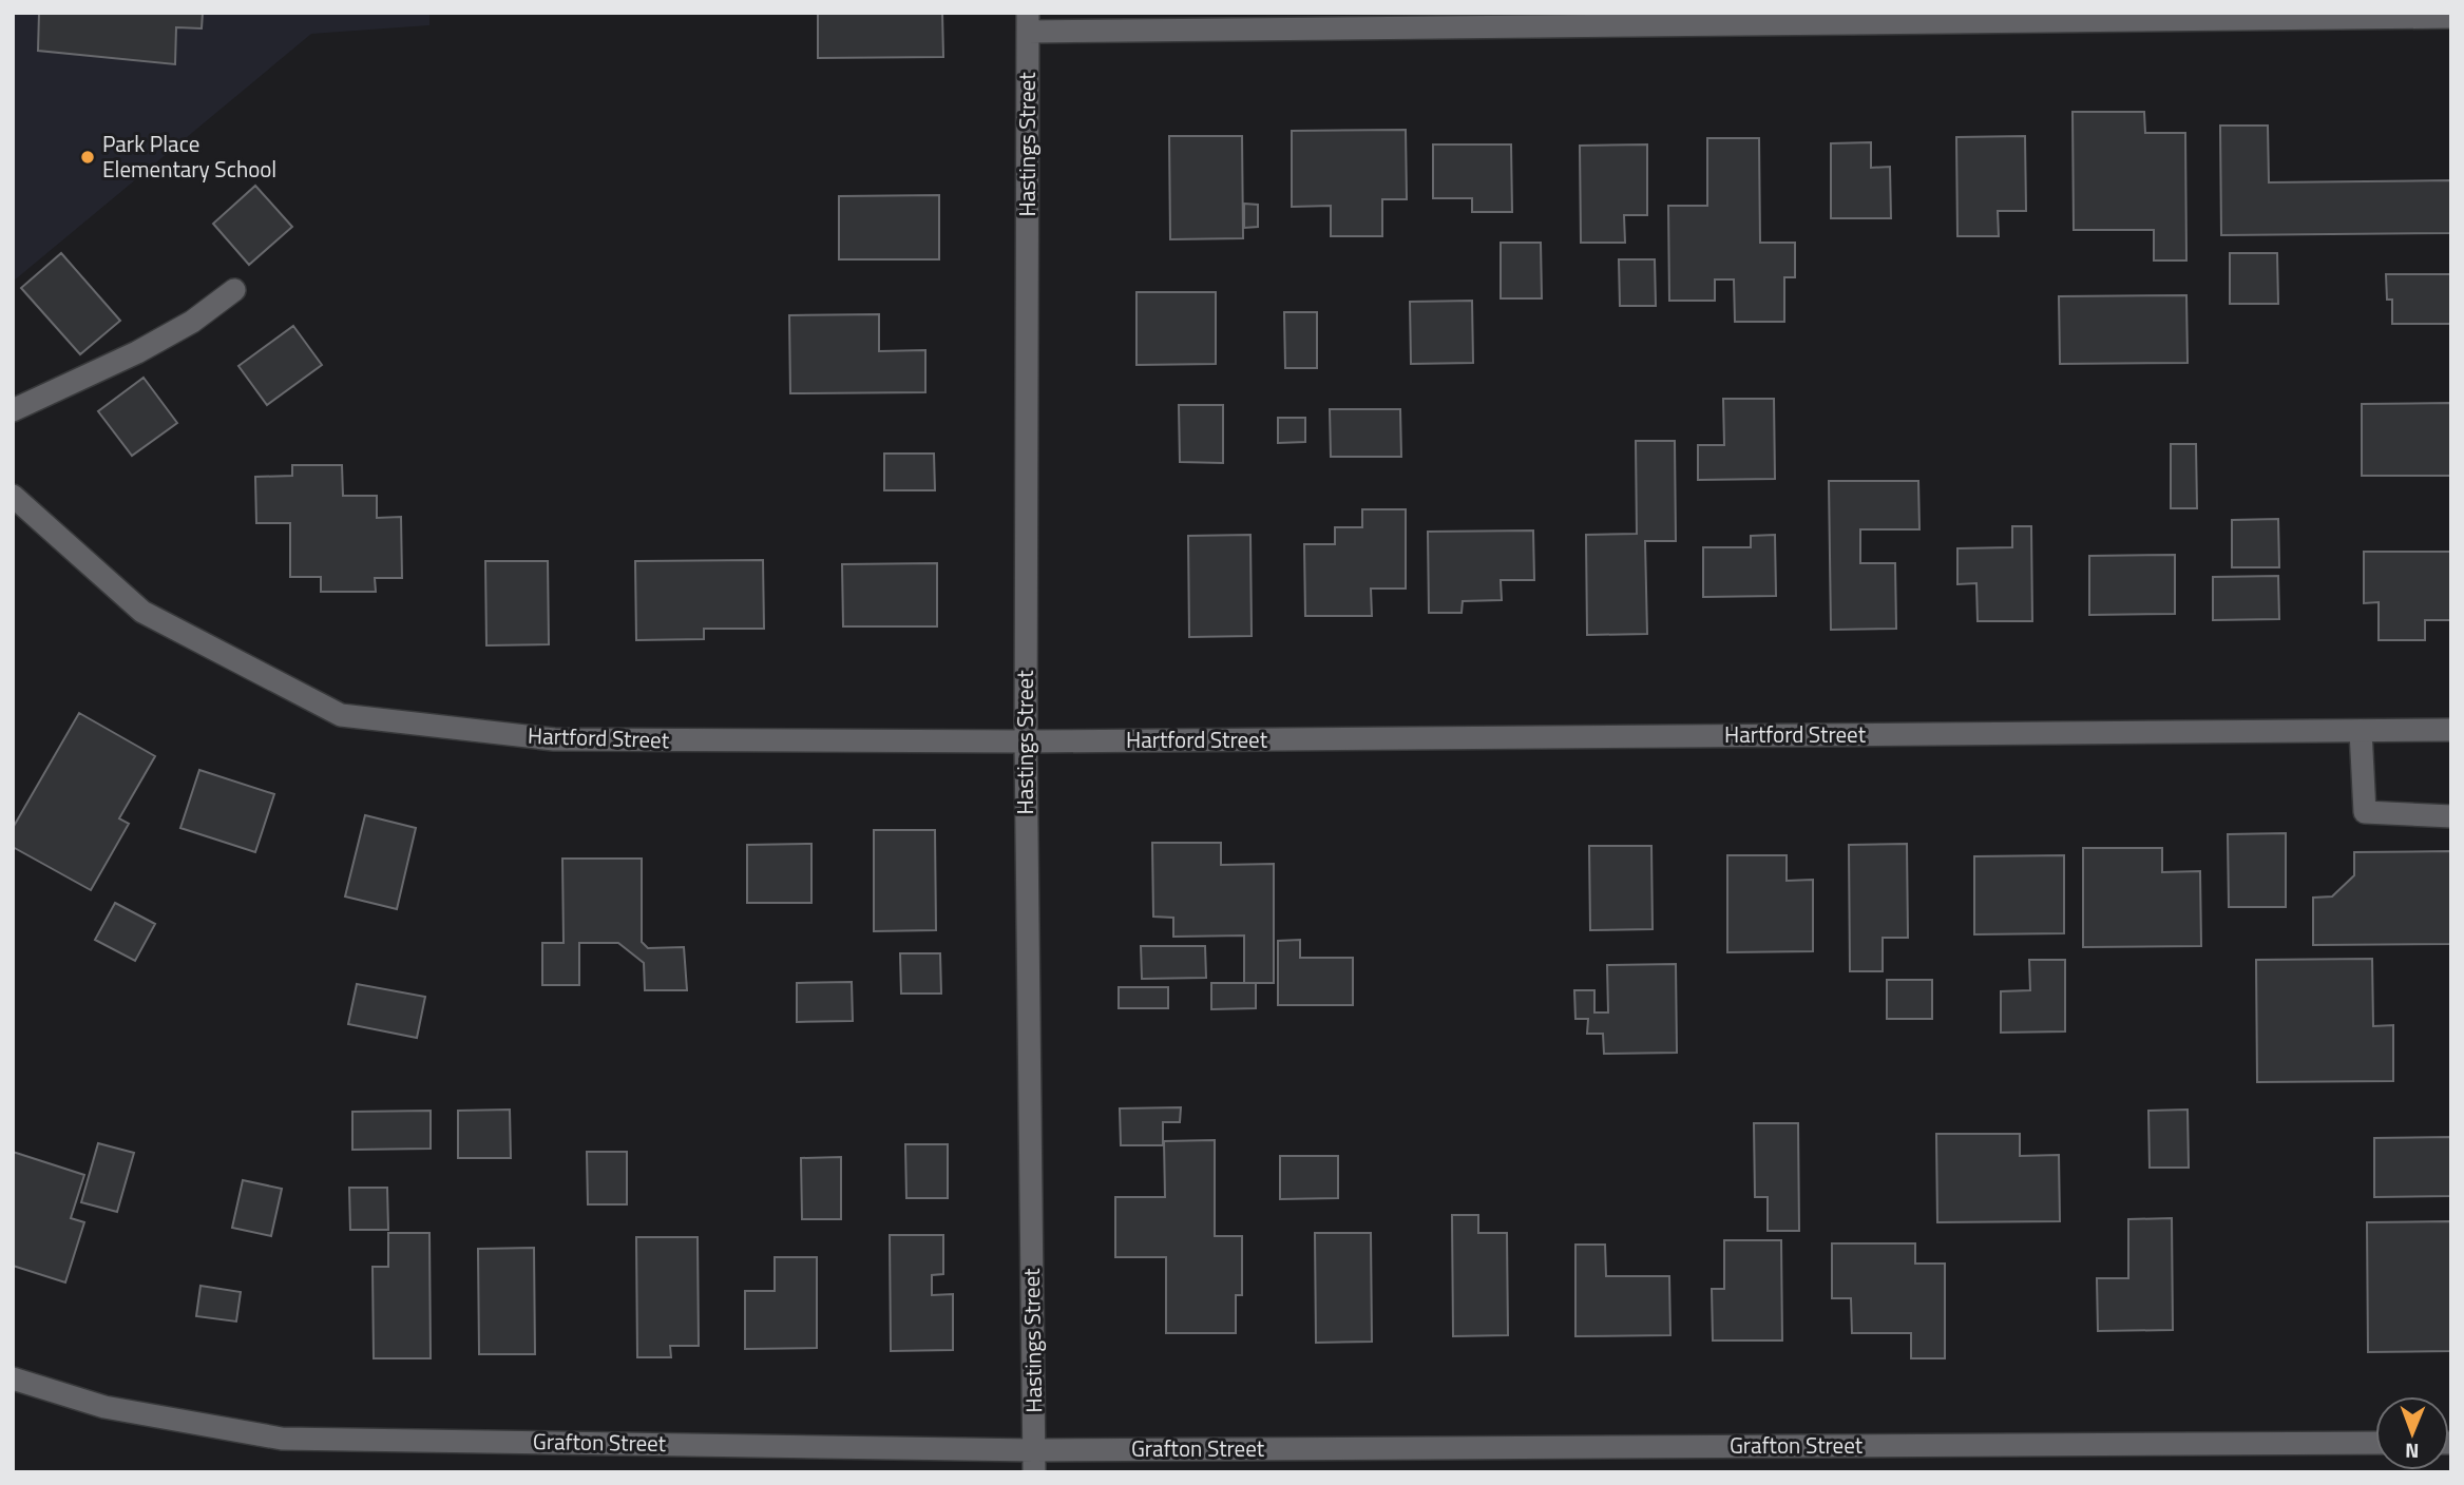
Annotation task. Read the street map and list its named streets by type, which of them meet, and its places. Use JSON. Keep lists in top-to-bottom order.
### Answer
{
  "streets": {
    "street": ["Hastings Street", "Hartford Street", "Grafton Street"]
  },
  "crossings": [
    ["Hastings Street", "Hartford Street"],
    ["Hastings Street", "Grafton Street"]
  ],
  "places": ["Park Place Elementary School"],
  "north": "bottom"
}
